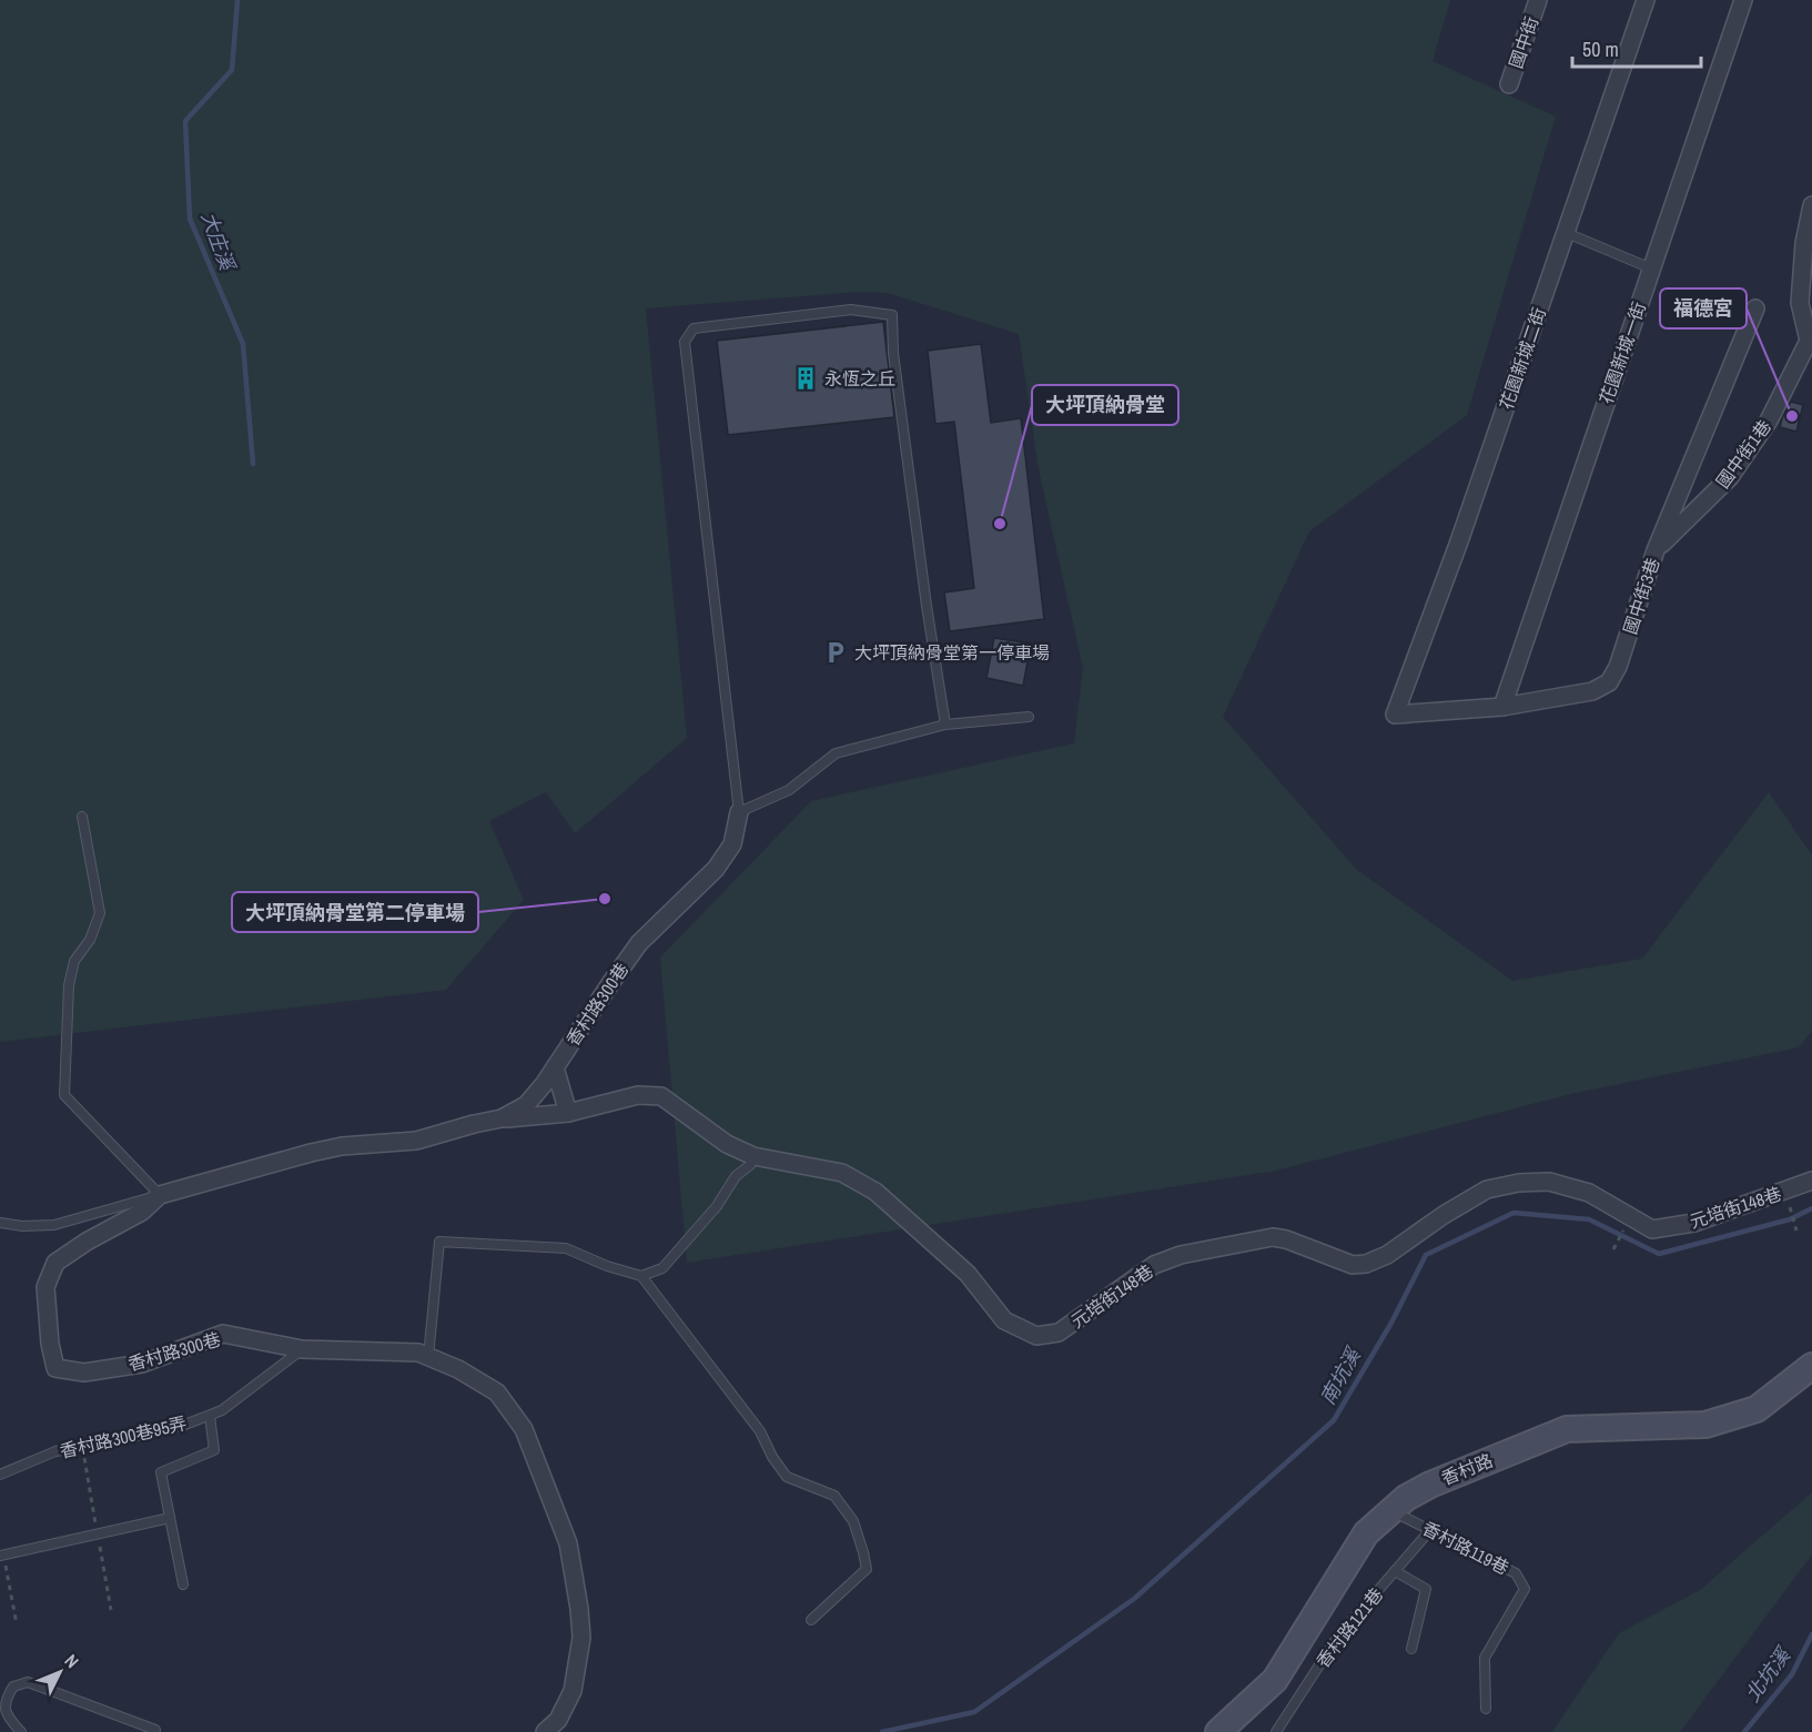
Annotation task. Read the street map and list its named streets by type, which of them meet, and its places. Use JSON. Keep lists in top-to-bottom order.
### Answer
{
  "streets": {
    "street": [
      "國中街",
      "花園新城一街",
      "花園新城二街",
      "國中街1巷",
      "國中街3巷",
      "香村路300巷",
      "元培街148巷",
      "香村路"
    ],
    "lane": ["香村路300巷95弄", "香村路119巷", "香村路121巷"]
  },
  "crossings": [
    ["花園新城一街", "國中街3巷"],
    ["花園新城二街", "國中街3巷"],
    ["國中街1巷", "國中街3巷"],
    ["香村路300巷", "元培街148巷"],
    ["香村路300巷", "香村路300巷95弄"],
    ["香村路", "香村路119巷"],
    ["香村路119巷", "香村路121巷"]
  ],
  "water": ["大庄溪", "南坑溪", "北坑溪"],
  "places": {
    "building": ["永恆之丘"],
    "other": ["福德宮", "大坪頂納骨堂", "大坪頂納骨堂第二停車場"],
    "parking": ["大坪頂納骨堂第一停車場"]
  },
  "scale_bar": "50 m",
  "north": "top right"
}
